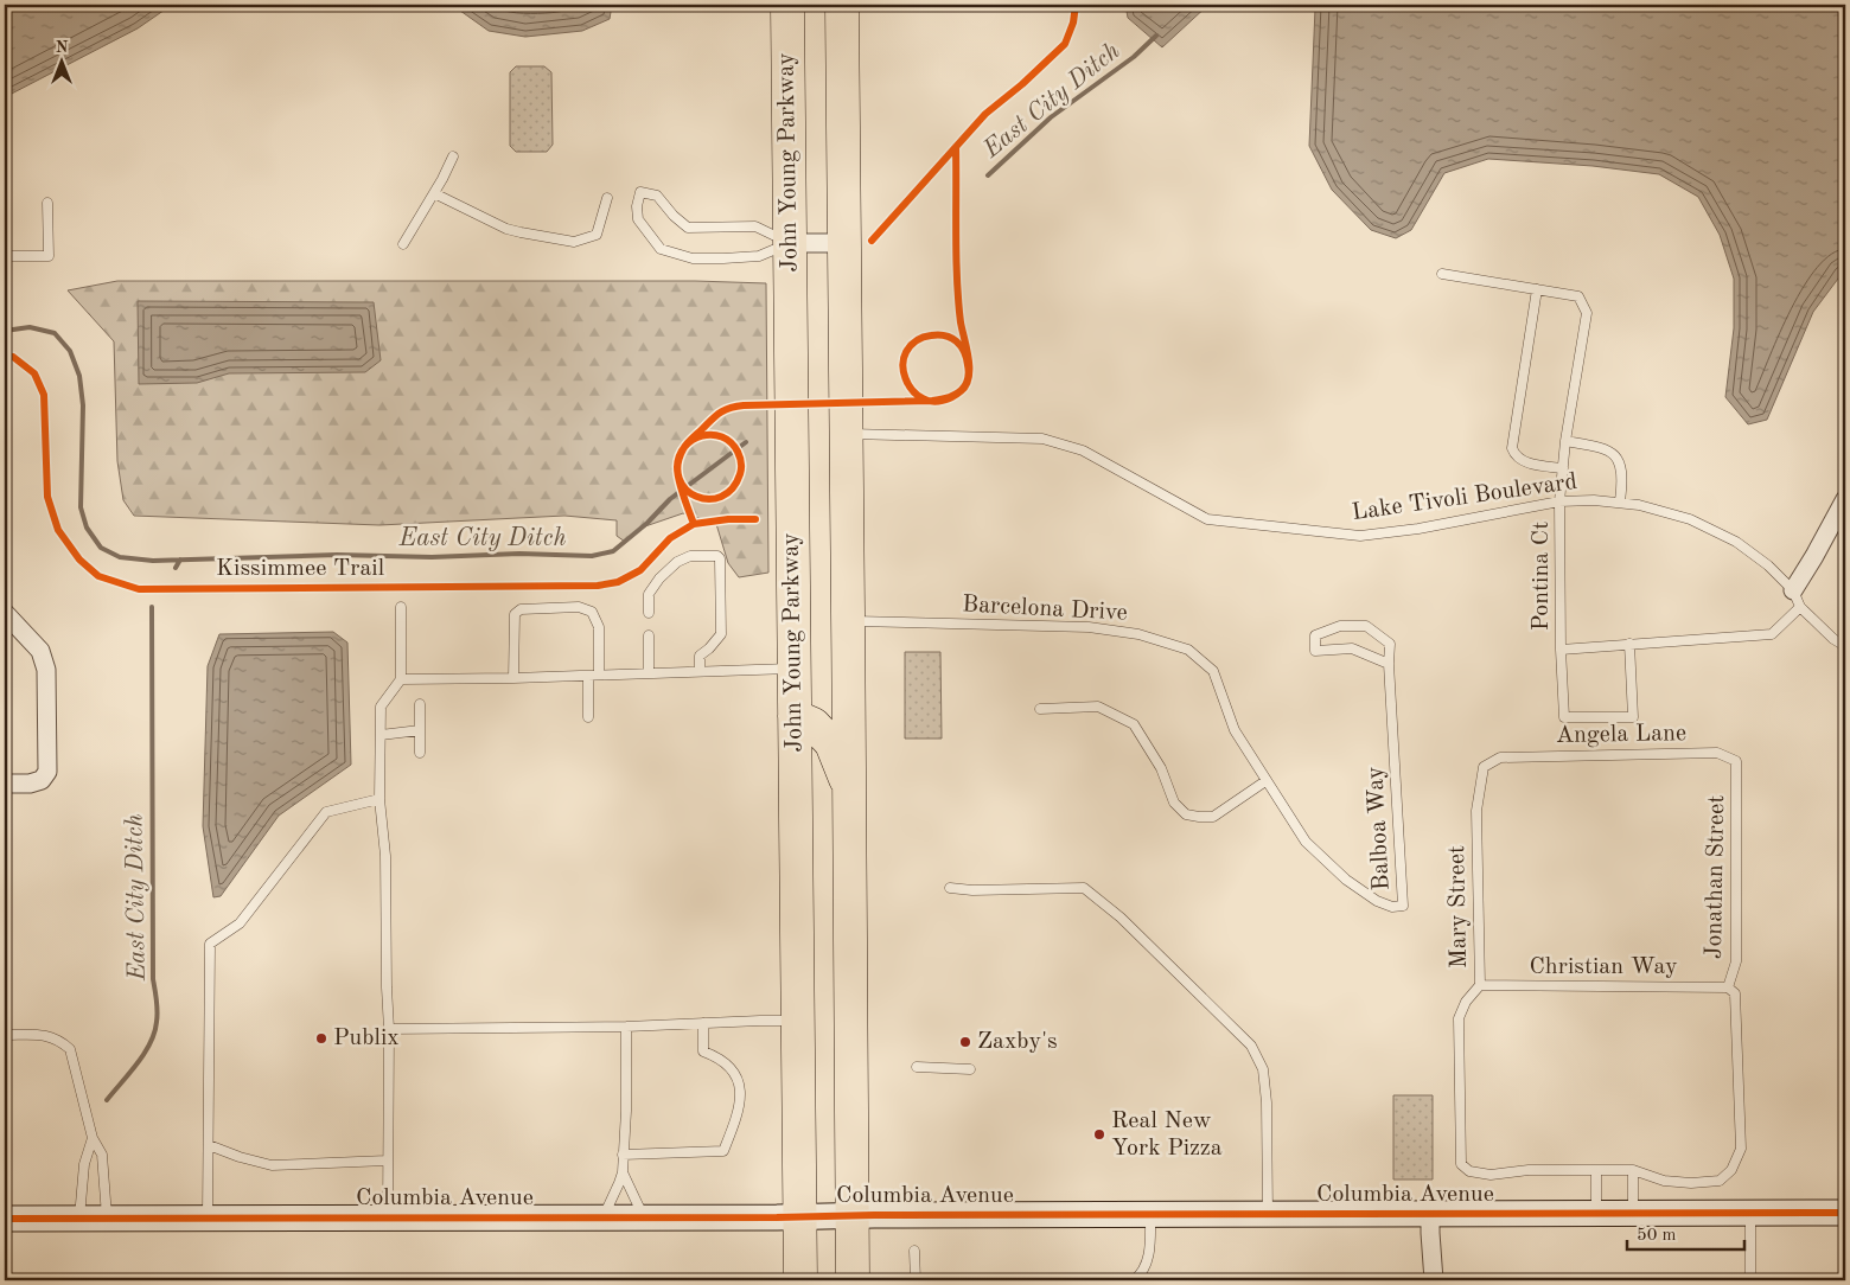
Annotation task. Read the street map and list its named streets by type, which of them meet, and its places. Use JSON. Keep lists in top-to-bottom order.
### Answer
{
  "streets": {
    "highway": ["John Young Parkway"],
    "street": ["Columbia Avenue"],
    "lane": [
      "Lake Tivoli Boulevard",
      "Pontina Ct",
      "Barcelona Drive",
      "Angela Lane",
      "Balboa Way",
      "Jonathan Street",
      "Mary Street",
      "Christian Way"
    ],
    "cycle path": ["Kissimmee Trail"]
  },
  "crossings": [
    ["John Young Parkway", "Columbia Avenue"],
    ["Lake Tivoli Boulevard", "Pontina Ct"],
    ["Barcelona Drive", "Balboa Way"],
    ["Angela Lane", "Jonathan Street"],
    ["Angela Lane", "Mary Street"],
    ["Jonathan Street", "Christian Way"],
    ["Mary Street", "Christian Way"]
  ],
  "water": ["East City Ditch"],
  "places": ["Publix", "Zaxby's", "Real New York Pizza"],
  "scale_bar": "50 m",
  "north": "top"
}
